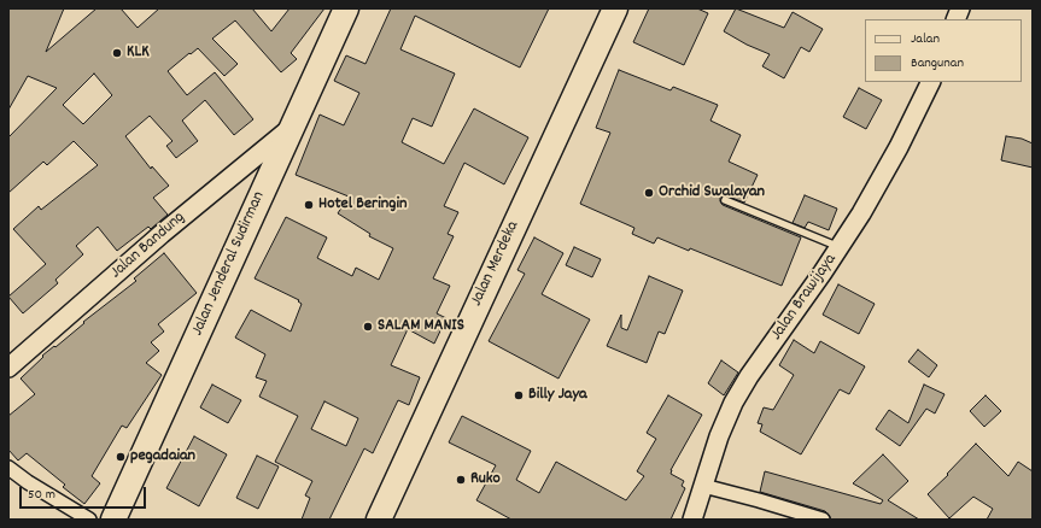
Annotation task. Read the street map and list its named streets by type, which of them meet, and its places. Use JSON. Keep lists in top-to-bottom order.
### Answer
{
  "streets": {
    "highway": ["Jalan Jenderal Sudirman", "Jalan Merdeka"],
    "street": ["Jalan Bandung", "Jalan Brawijaya"]
  },
  "crossings": [
    ["Jalan Bandung", "Jalan Jenderal Sudirman"]
  ],
  "places": [
    "KLK",
    "Orchid Swalayan",
    "Hotel Beringin",
    "SALAM MANIS",
    "Billy Jaya",
    "pegadaian",
    "Ruko"
  ],
  "legend": ["Jalan", "Bangunan"],
  "scale_bar": "50 m"
}
